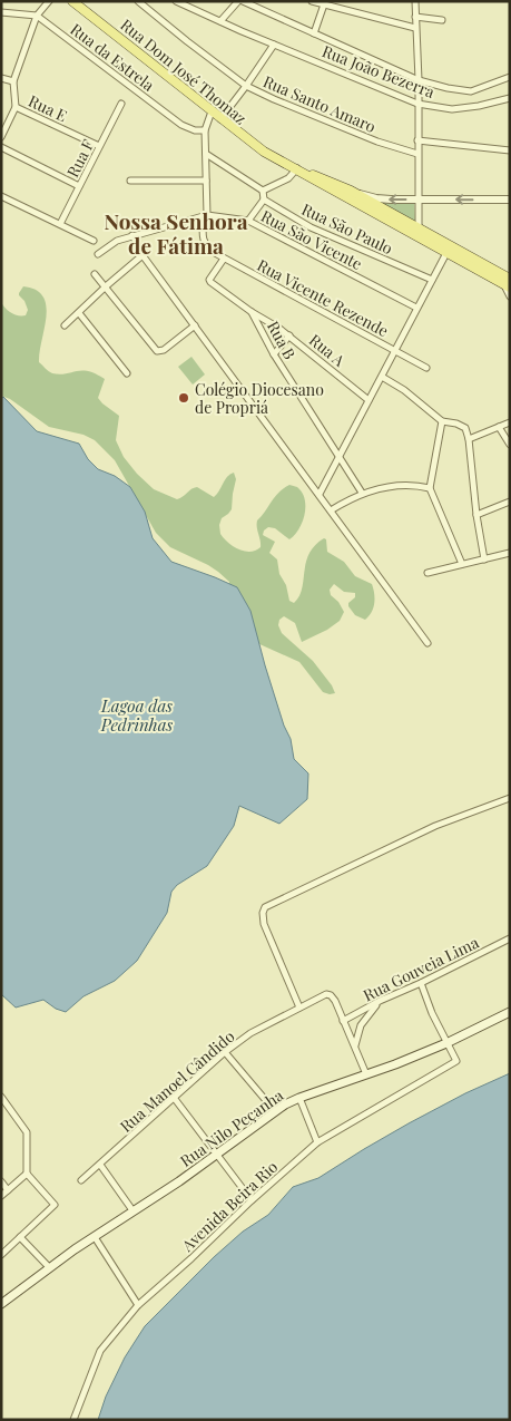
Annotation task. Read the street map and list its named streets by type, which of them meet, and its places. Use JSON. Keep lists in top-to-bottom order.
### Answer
{
  "streets": {
    "main road": ["Rua Dom José Thomaz", "Rua Nilo Peçanha"],
    "street": [
      "Rua da Estrela",
      "Rua João Bezerra",
      "Rua Santo Amaro",
      "Rua E",
      "Rua F",
      "Rua São Paulo",
      "Rua São Vicente",
      "Rua Vicente Rezende",
      "Rua B",
      "Rua A",
      "Rua Gouveia Lima",
      "Rua Manoel Cândido",
      "Avenida Beira Rio"
    ]
  },
  "crossings": [
    ["Rua E", "Rua F"],
    ["Rua São Vicente", "Rua Vicente Rezende"],
    ["Rua Vicente Rezende", "Rua A"],
    ["Rua B", "Rua A"],
    ["Rua Gouveia Lima", "Rua Manoel Cândido"],
    ["Rua Nilo Peçanha", "Avenida Beira Rio"]
  ],
  "districts": ["Nossa Senhora de Fátima"],
  "water": ["Lagoa das Pedrinhas"],
  "places": ["Colégio Diocesano de Propriá"]
}
